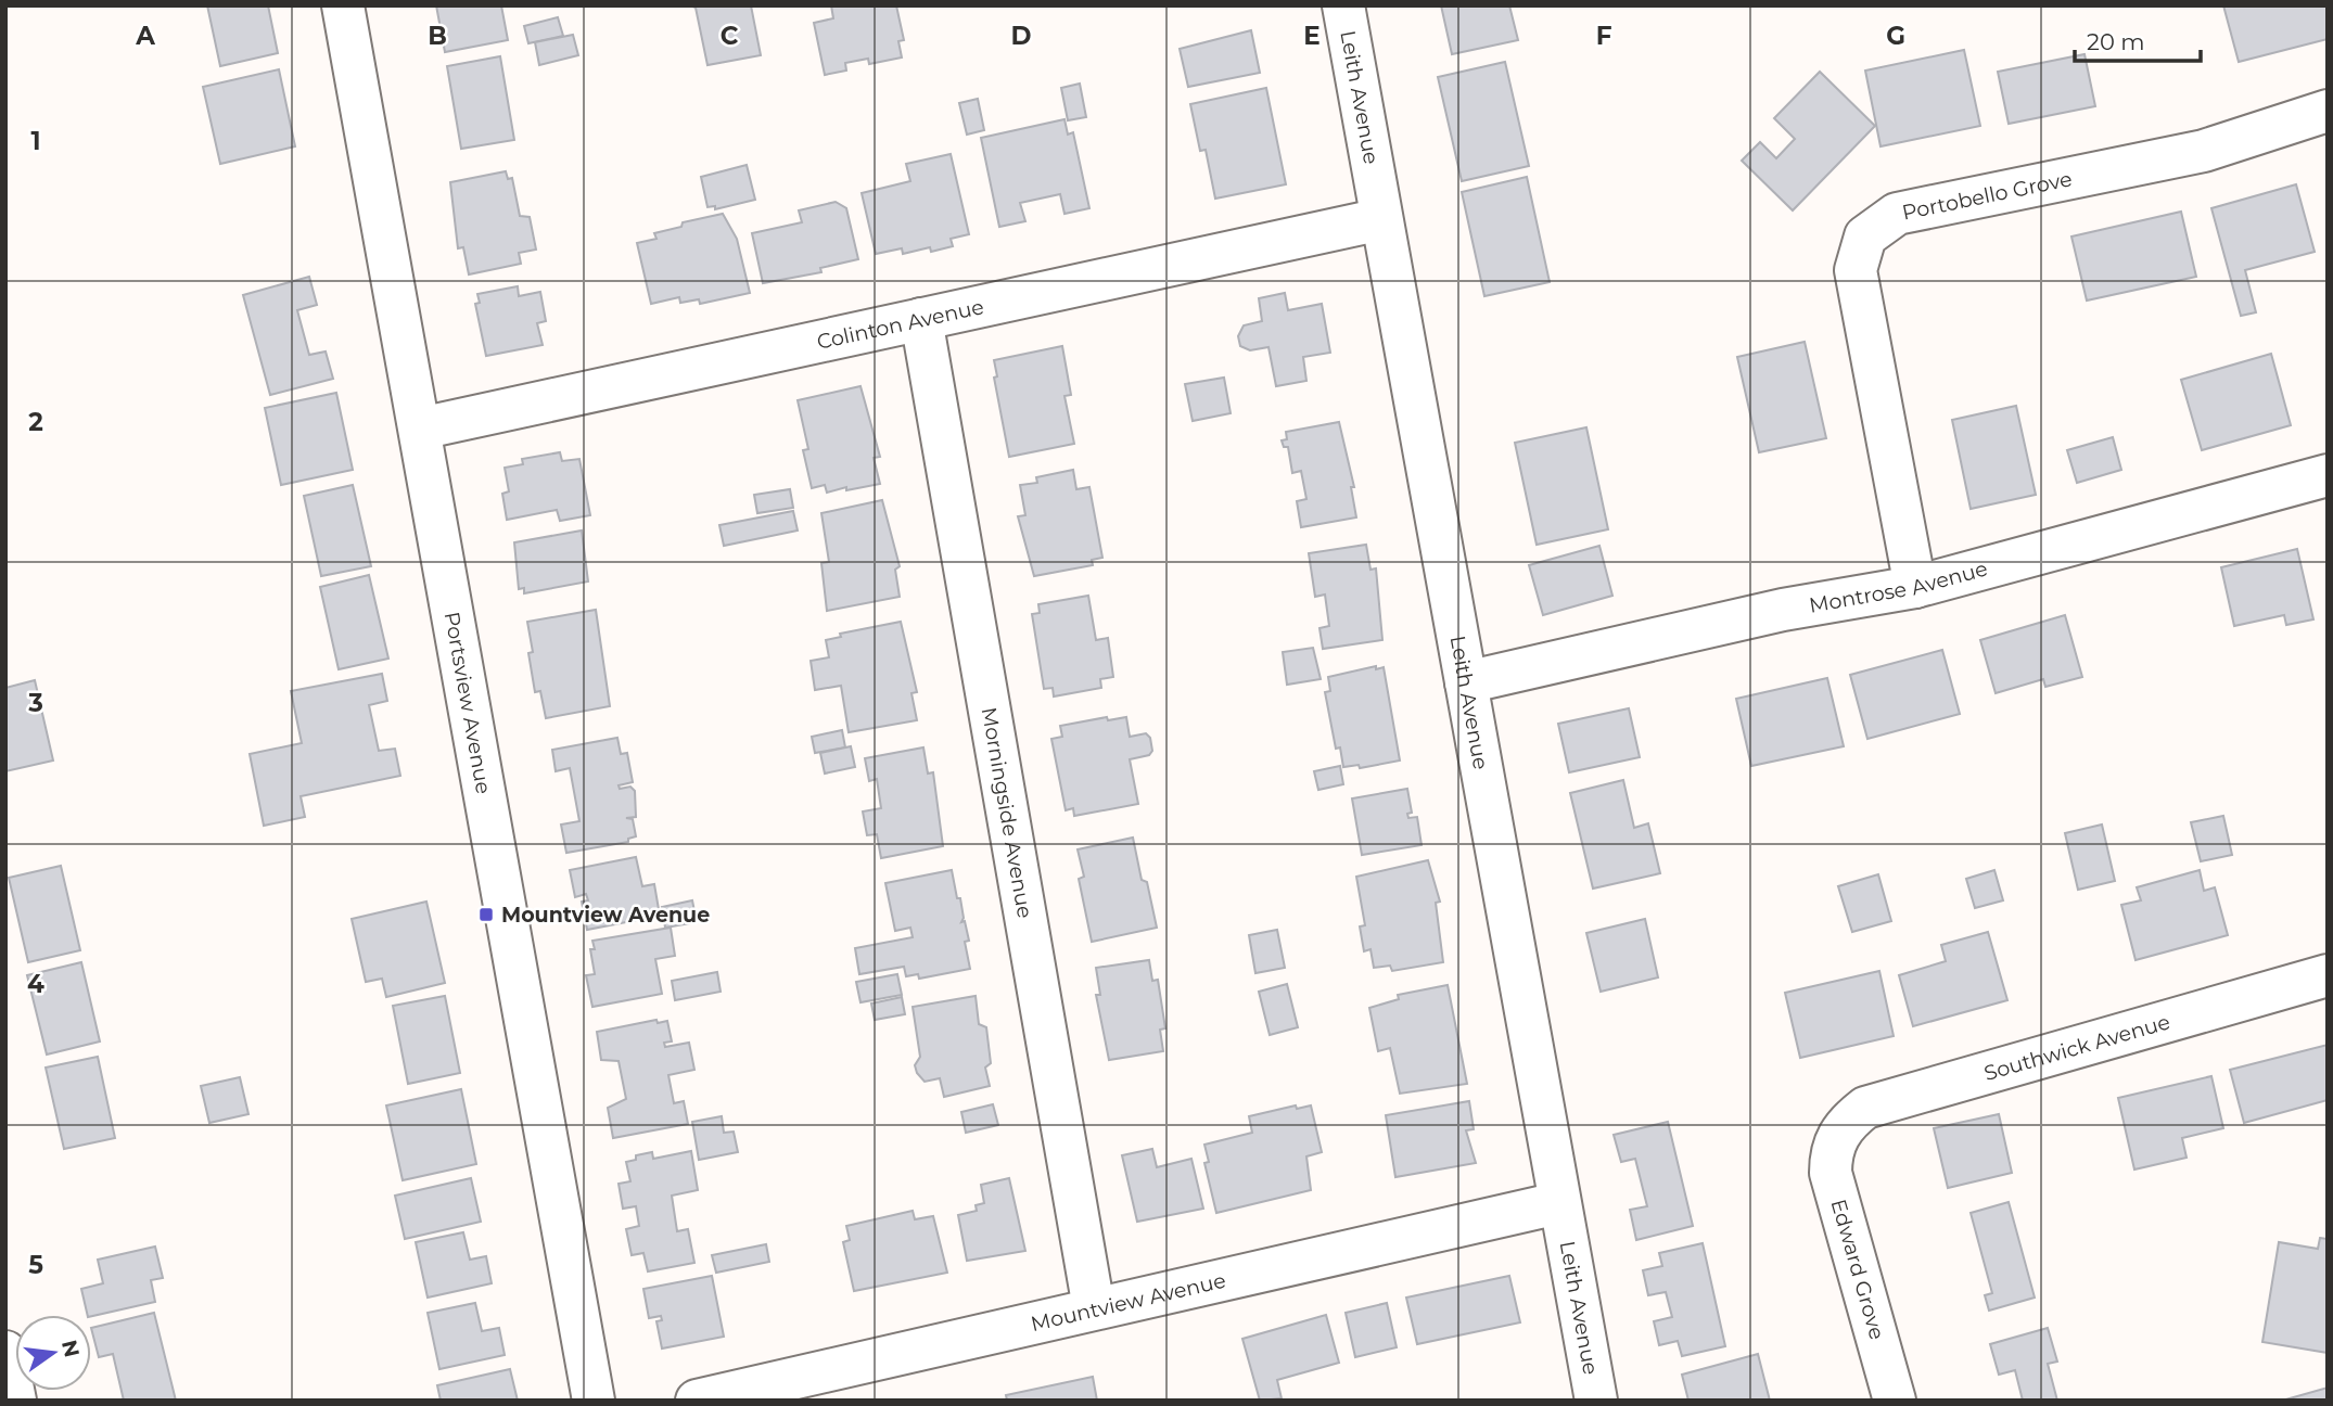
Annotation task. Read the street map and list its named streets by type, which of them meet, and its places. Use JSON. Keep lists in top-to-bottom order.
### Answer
{
  "streets": {
    "street": [
      "Leith Avenue",
      "Portobello Grove",
      "Colinton Avenue",
      "Montrose Avenue",
      "Portsview Avenue",
      "Morningside Avenue",
      "Southwick Avenue",
      "Edward Grove",
      "Mountview Avenue"
    ]
  },
  "crossings": [
    ["Leith Avenue", "Colinton Avenue"],
    ["Leith Avenue", "Montrose Avenue"],
    ["Leith Avenue", "Mountview Avenue"],
    ["Portobello Grove", "Montrose Avenue"],
    ["Colinton Avenue", "Portsview Avenue"],
    ["Colinton Avenue", "Morningside Avenue"],
    ["Morningside Avenue", "Mountview Avenue"],
    ["Southwick Avenue", "Edward Grove"]
  ],
  "places": {
    "transit": ["Mountview Avenue"]
  },
  "scale_bar": "20 m",
  "north": "right",
  "grid": {
    "columns": [
      "A",
      "B",
      "C",
      "D",
      "E",
      "F",
      "G"
    ],
    "rows": [
      "1",
      "2",
      "3",
      "4",
      "5"
    ]
  }
}
